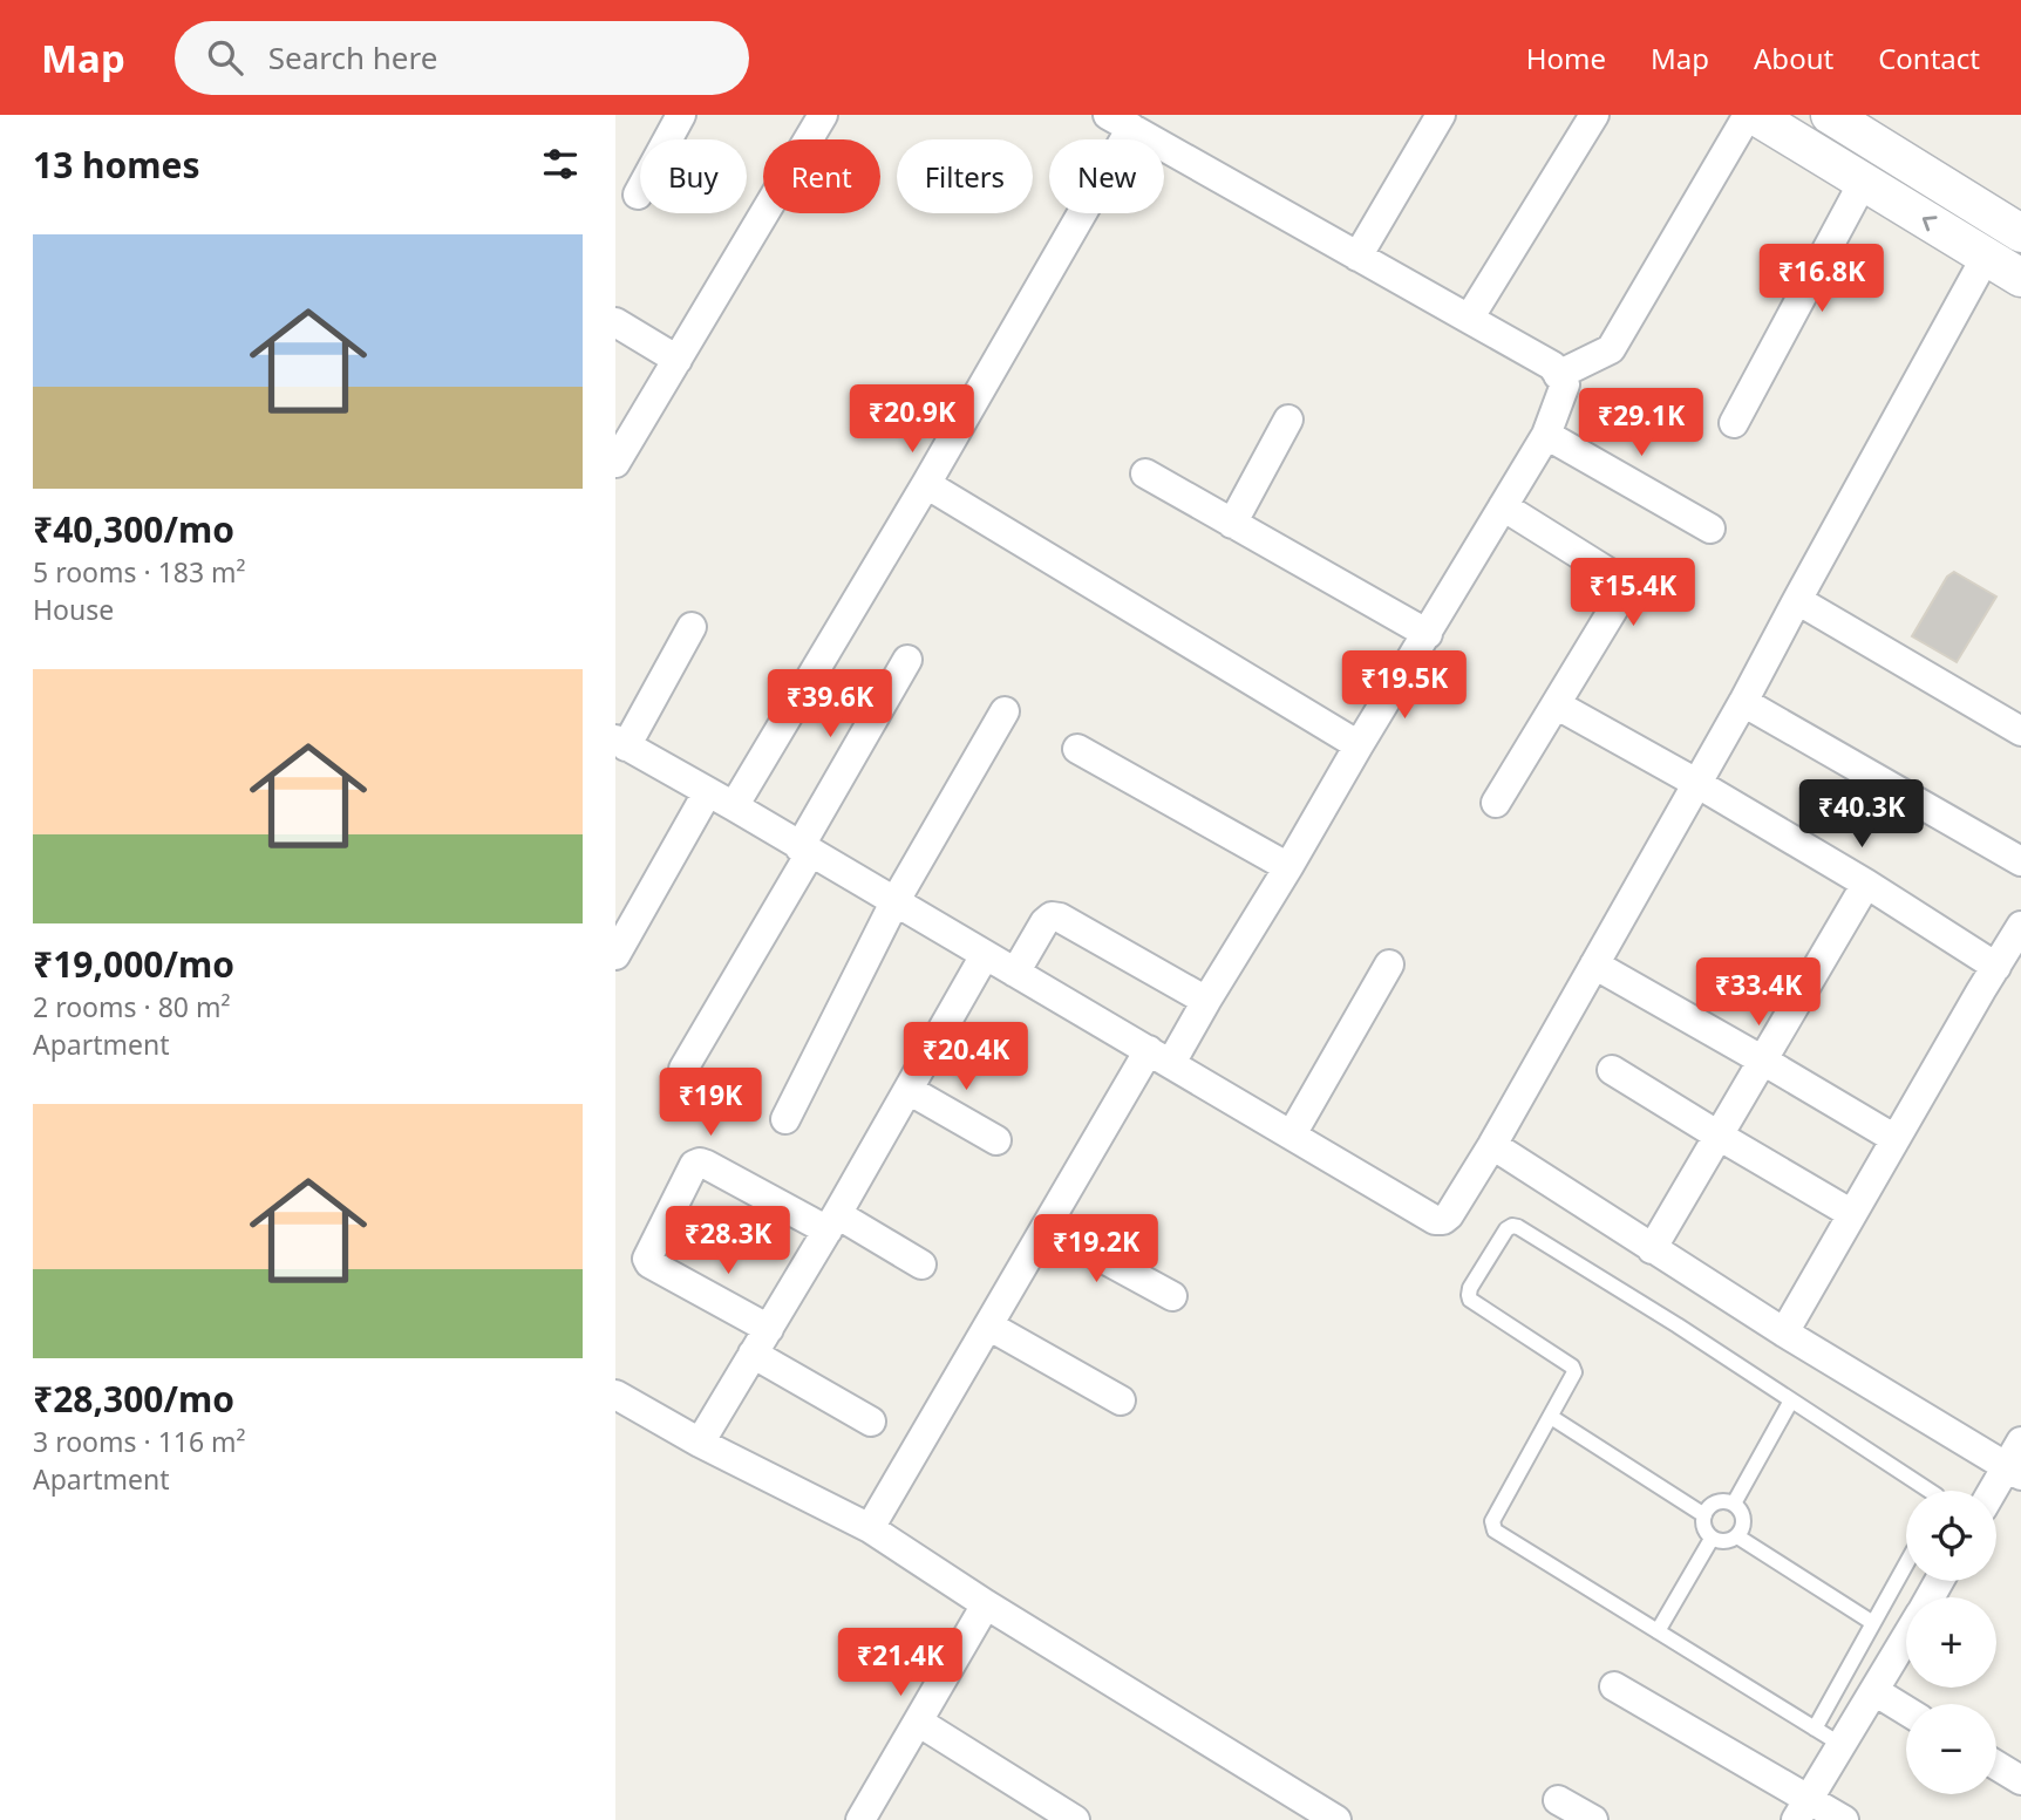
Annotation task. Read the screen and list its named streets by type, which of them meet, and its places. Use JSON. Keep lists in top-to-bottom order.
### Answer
{
  "page": {
    "header": "Map",
    "search": "Search here",
    "nav": [
      "Home",
      "Map",
      "About",
      "Contact"
    ],
    "heading": "13 homes",
    "chip": [
      "Buy",
      "Rent",
      "Filters",
      "New"
    ],
    "list": [
      {
        "name": "₹40,300/mo",
        "note": "5 rooms · 183 m² · House"
      },
      {
        "name": "₹19,000/mo",
        "note": "2 rooms · 80 m² · Apartment"
      },
      {
        "name": "₹28,300/mo",
        "note": "3 rooms · 116 m² · Apartment"
      }
    ],
    "price": [
      "₹16.8K",
      "₹20.9K",
      "₹29.1K",
      "₹15.4K",
      "₹19.5K",
      "₹39.6K",
      "₹40.3K",
      "₹33.4K",
      "₹20.4K",
      "₹19K",
      "₹28.3K",
      "₹19.2K",
      "₹21.4K"
    ],
    "map_buttons": ["+", "−"]
  }
}
